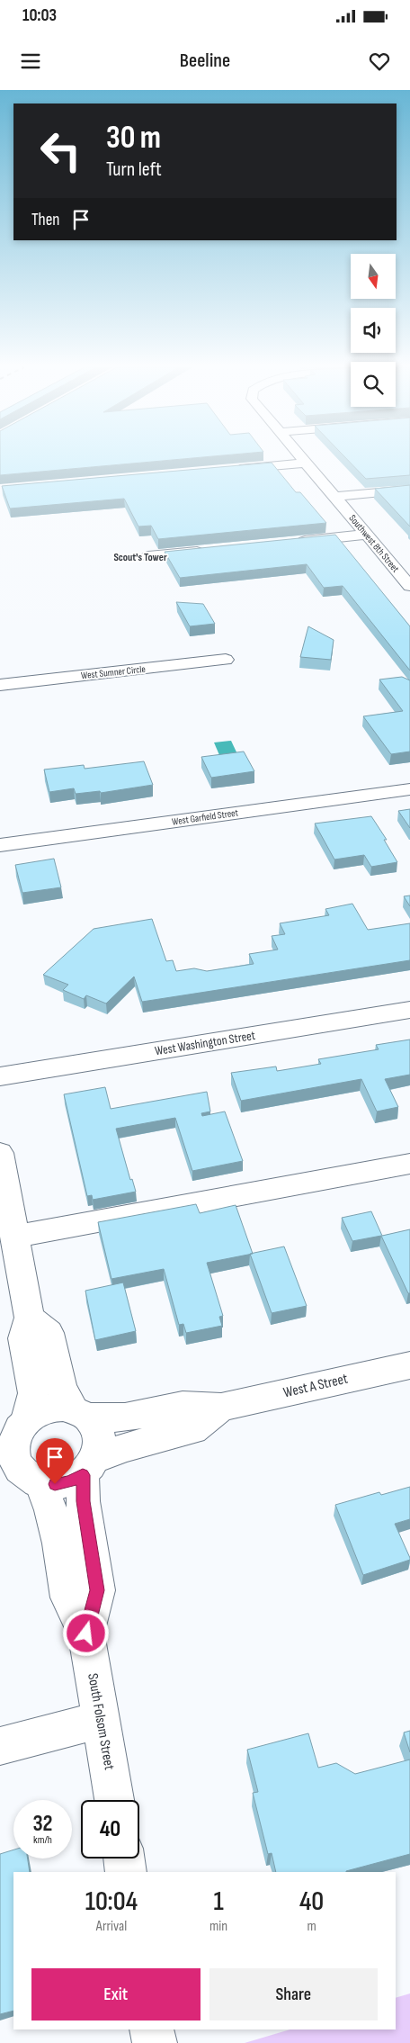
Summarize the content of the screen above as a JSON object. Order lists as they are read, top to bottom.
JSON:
{
  "streets": {
    "street": [
      "Southwest 8th Street",
      "West Sumner Circle",
      "West Garfield Street",
      "West Washington Street",
      "West A Street",
      "South Folsom Street"
    ]
  },
  "crossings": [
    ["West A Street", "South Folsom Street"]
  ],
  "districts": ["Scout's Tower"],
  "north": "bottom",
  "page": {
    "status": "10:03",
    "header": "Beeline",
    "turn": ["30 m", "Turn left"],
    "then": "Then",
    "speed": "32 km/h",
    "limit": "40",
    "eta": [
      "10:04",
      "Arrival",
      "1",
      "min",
      "40",
      "m"
    ],
    "buttons": ["Exit", "Share"]
  }
}
